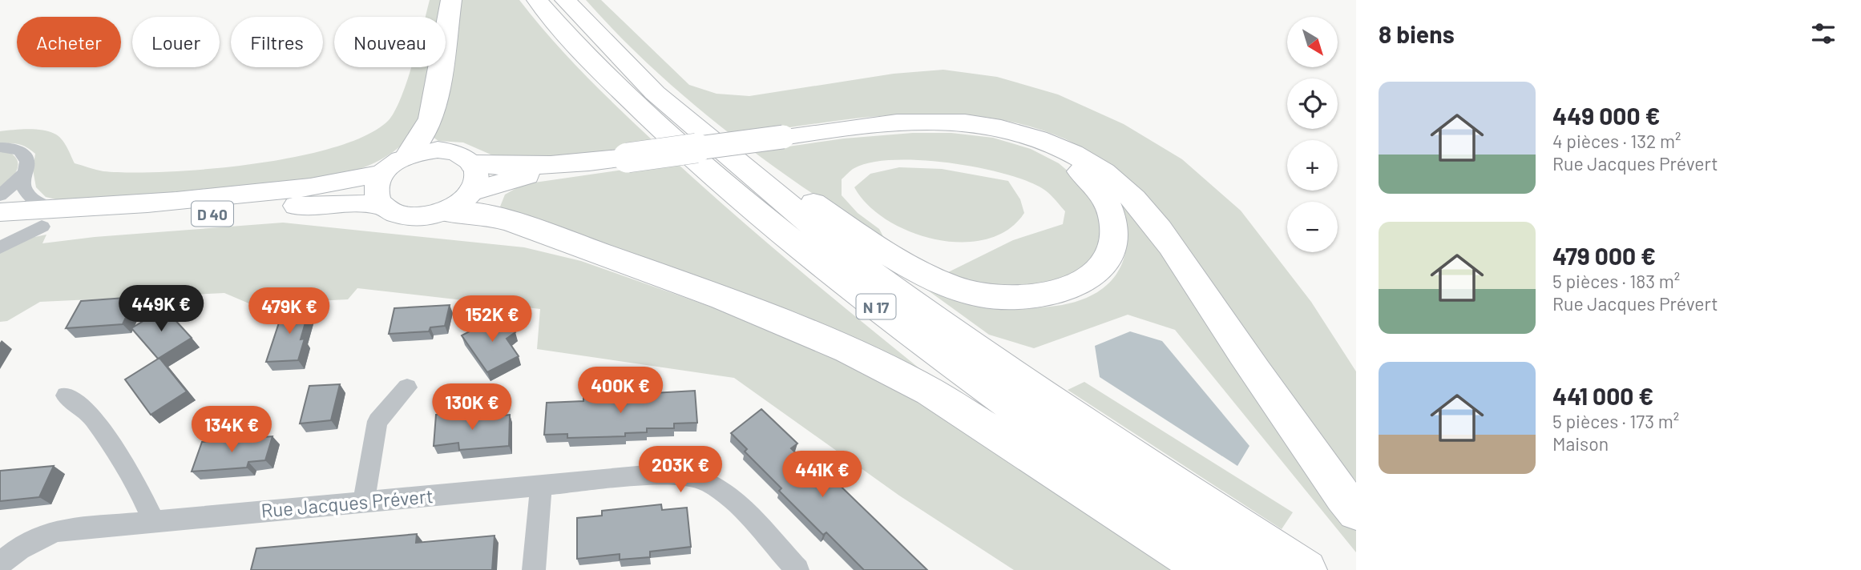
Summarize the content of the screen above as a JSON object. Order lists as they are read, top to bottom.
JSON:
{
  "streets": {
    "highway": ["N 17"],
    "main road": ["D 40"],
    "street": ["Rue Jacques Prévert"]
  },
  "north": "bottom right",
  "page": {
    "heading": "8 biens",
    "map_buttons": ["+", "−"],
    "chip": [
      "Acheter",
      "Louer",
      "Filtres",
      "Nouveau"
    ],
    "list": [
      {
        "name": "449 000 €",
        "note": "4 pièces · 132 m² · Rue Jacques Prévert"
      },
      {
        "name": "479 000 €",
        "note": "5 pièces · 183 m² · Rue Jacques Prévert"
      },
      {
        "name": "441 000 €",
        "note": "5 pièces · 173 m² · Maison"
      }
    ],
    "price": [
      "449K €",
      "479K €",
      "152K €",
      "400K €",
      "130K €",
      "134K €",
      "203K €",
      "441K €"
    ]
  }
}
